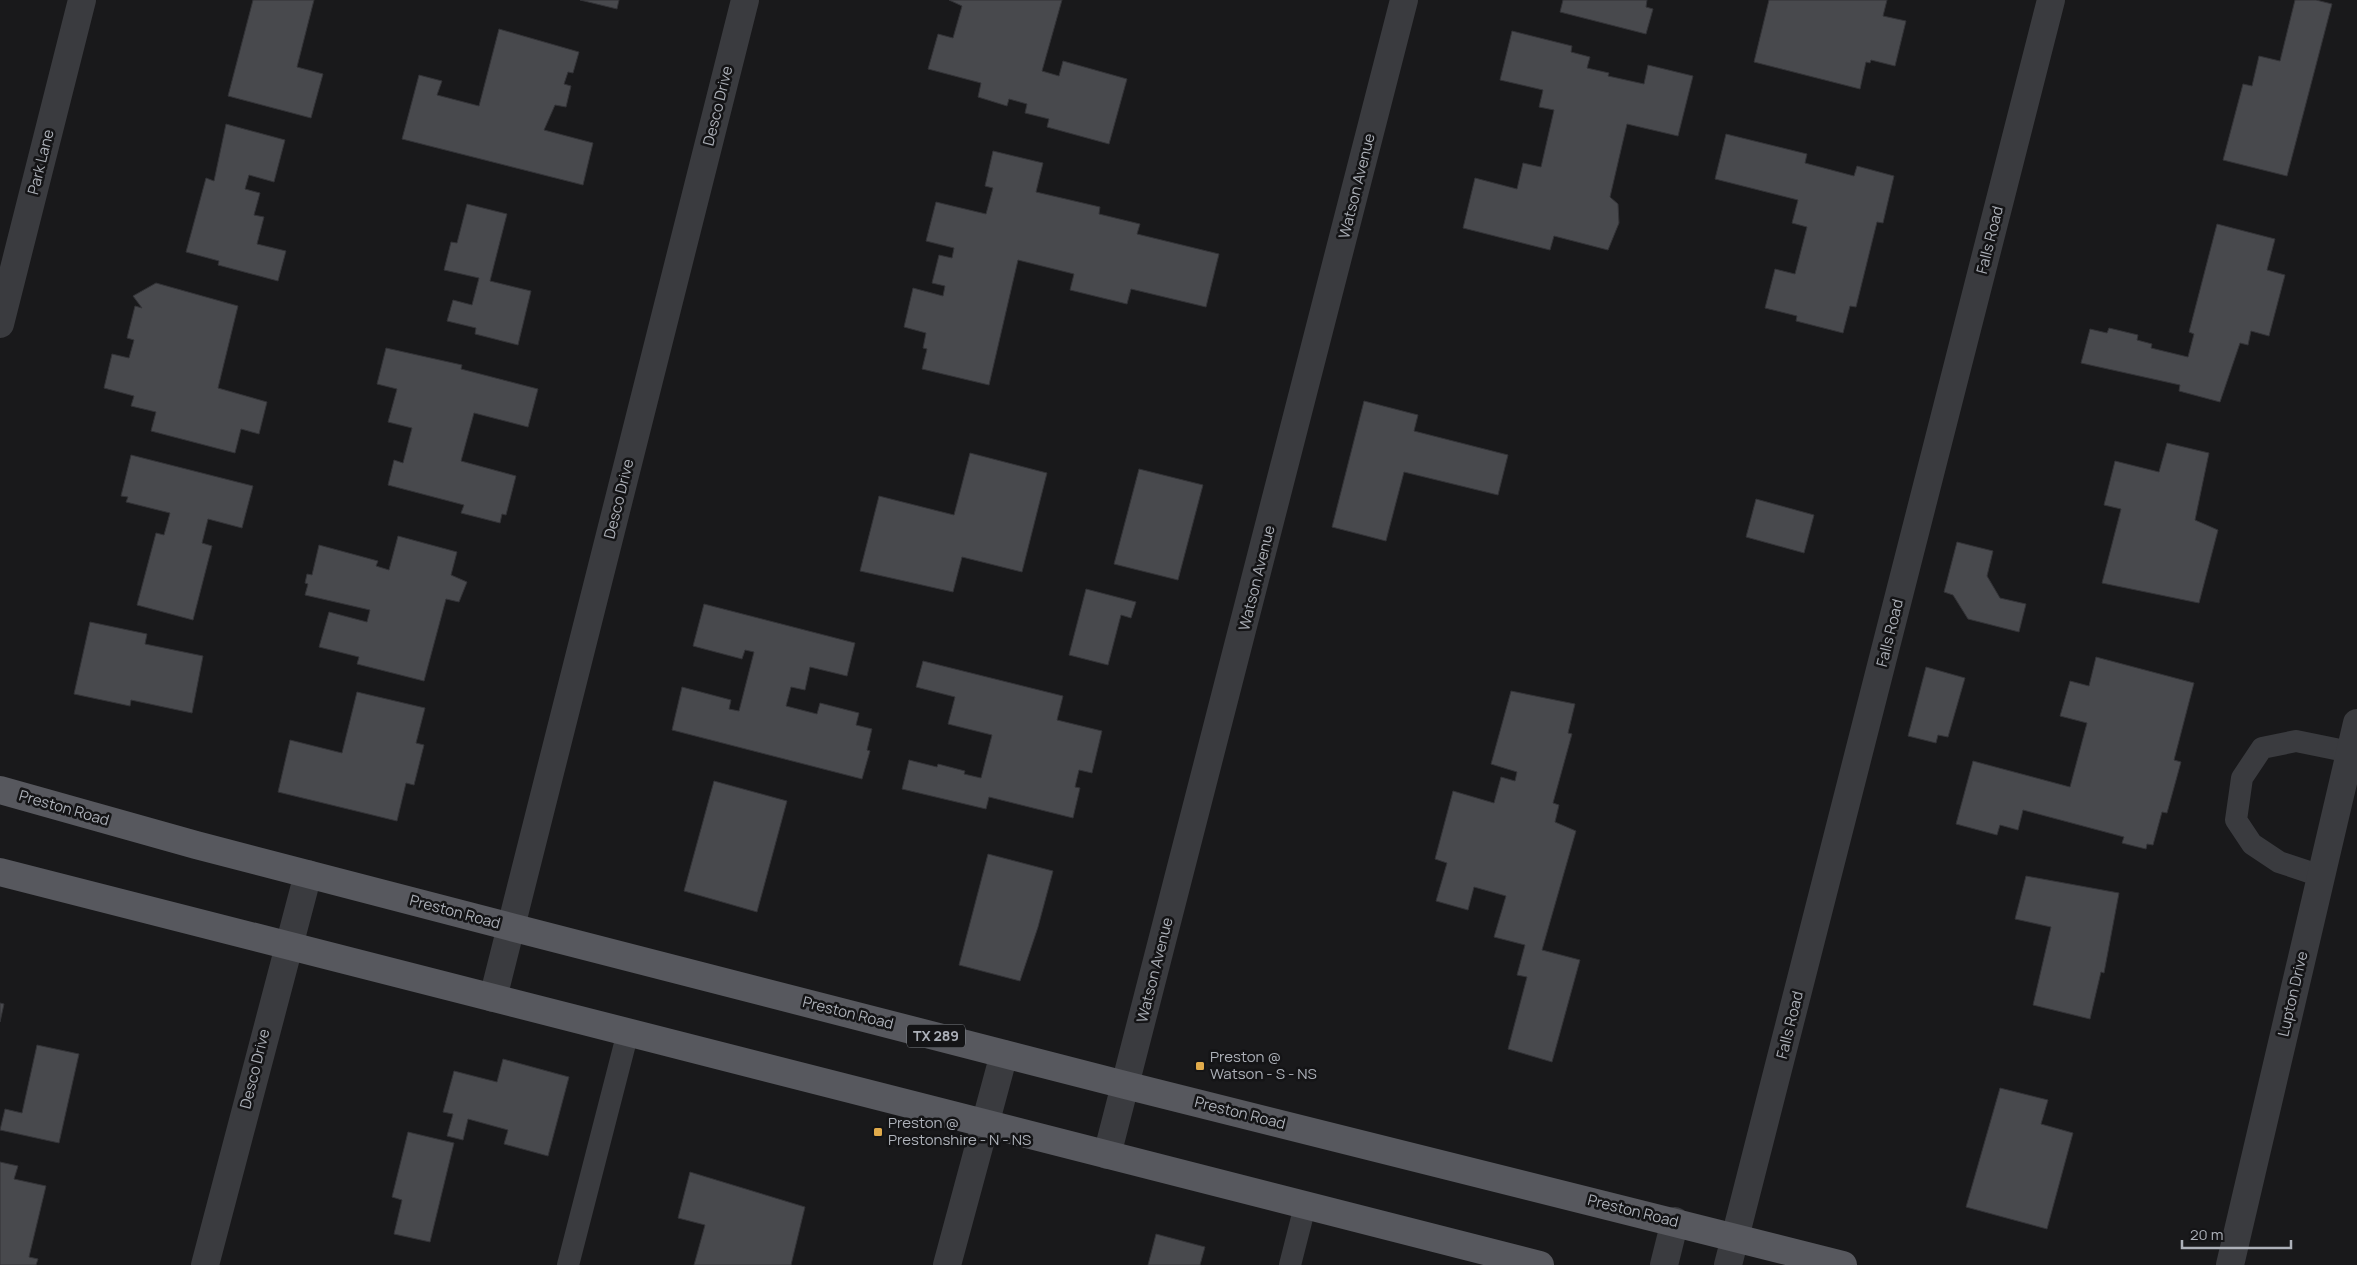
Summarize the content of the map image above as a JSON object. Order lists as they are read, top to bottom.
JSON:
{
  "streets": {
    "main road": ["Preston Road", "TX 289"],
    "street": [
      "Desco Drive",
      "Park Lane",
      "Watson Avenue",
      "Falls Road",
      "Lupton Drive"
    ]
  },
  "crossings": [
    ["Desco Drive", "Preston Road"],
    ["Watson Avenue", "Preston Road"],
    ["Falls Road", "Preston Road"]
  ],
  "places": {
    "transit": ["Preston @ Watson - S - NS", "Preston @ Prestonshire - N - NS"]
  },
  "scale_bar": "20 m"
}
